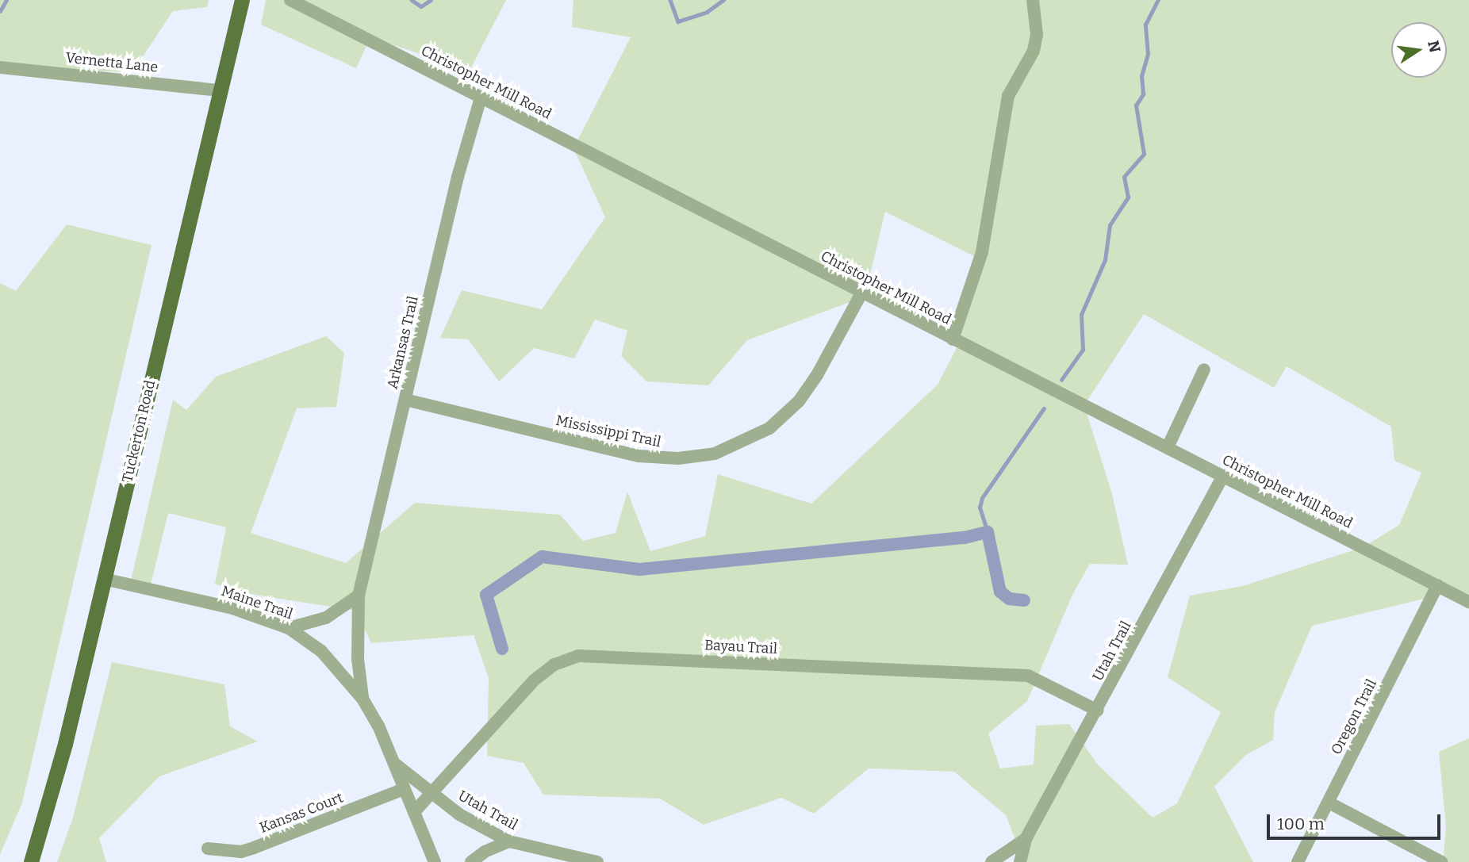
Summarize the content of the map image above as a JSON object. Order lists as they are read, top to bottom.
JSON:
{
  "streets": {
    "main road": ["Tuckerton Road"],
    "street": [
      "Vernetta Lane",
      "Christopher Mill Road",
      "Arkansas Trail",
      "Mississippi Trail",
      "Maine Trail",
      "Bayau Trail",
      "Utah Trail",
      "Oregon Trail",
      "Kansas Court"
    ]
  },
  "crossings": [
    ["Vernetta Lane", "Tuckerton Road"],
    ["Christopher Mill Road", "Arkansas Trail"],
    ["Christopher Mill Road", "Mississippi Trail"],
    ["Christopher Mill Road", "Utah Trail"],
    ["Christopher Mill Road", "Oregon Trail"],
    ["Arkansas Trail", "Mississippi Trail"],
    ["Arkansas Trail", "Maine Trail"],
    ["Tuckerton Road", "Maine Trail"],
    ["Maine Trail", "Utah Trail"],
    ["Maine Trail", "Kansas Court"],
    ["Bayau Trail", "Utah Trail"]
  ],
  "scale_bar": "100 m",
  "north": "right"
}
